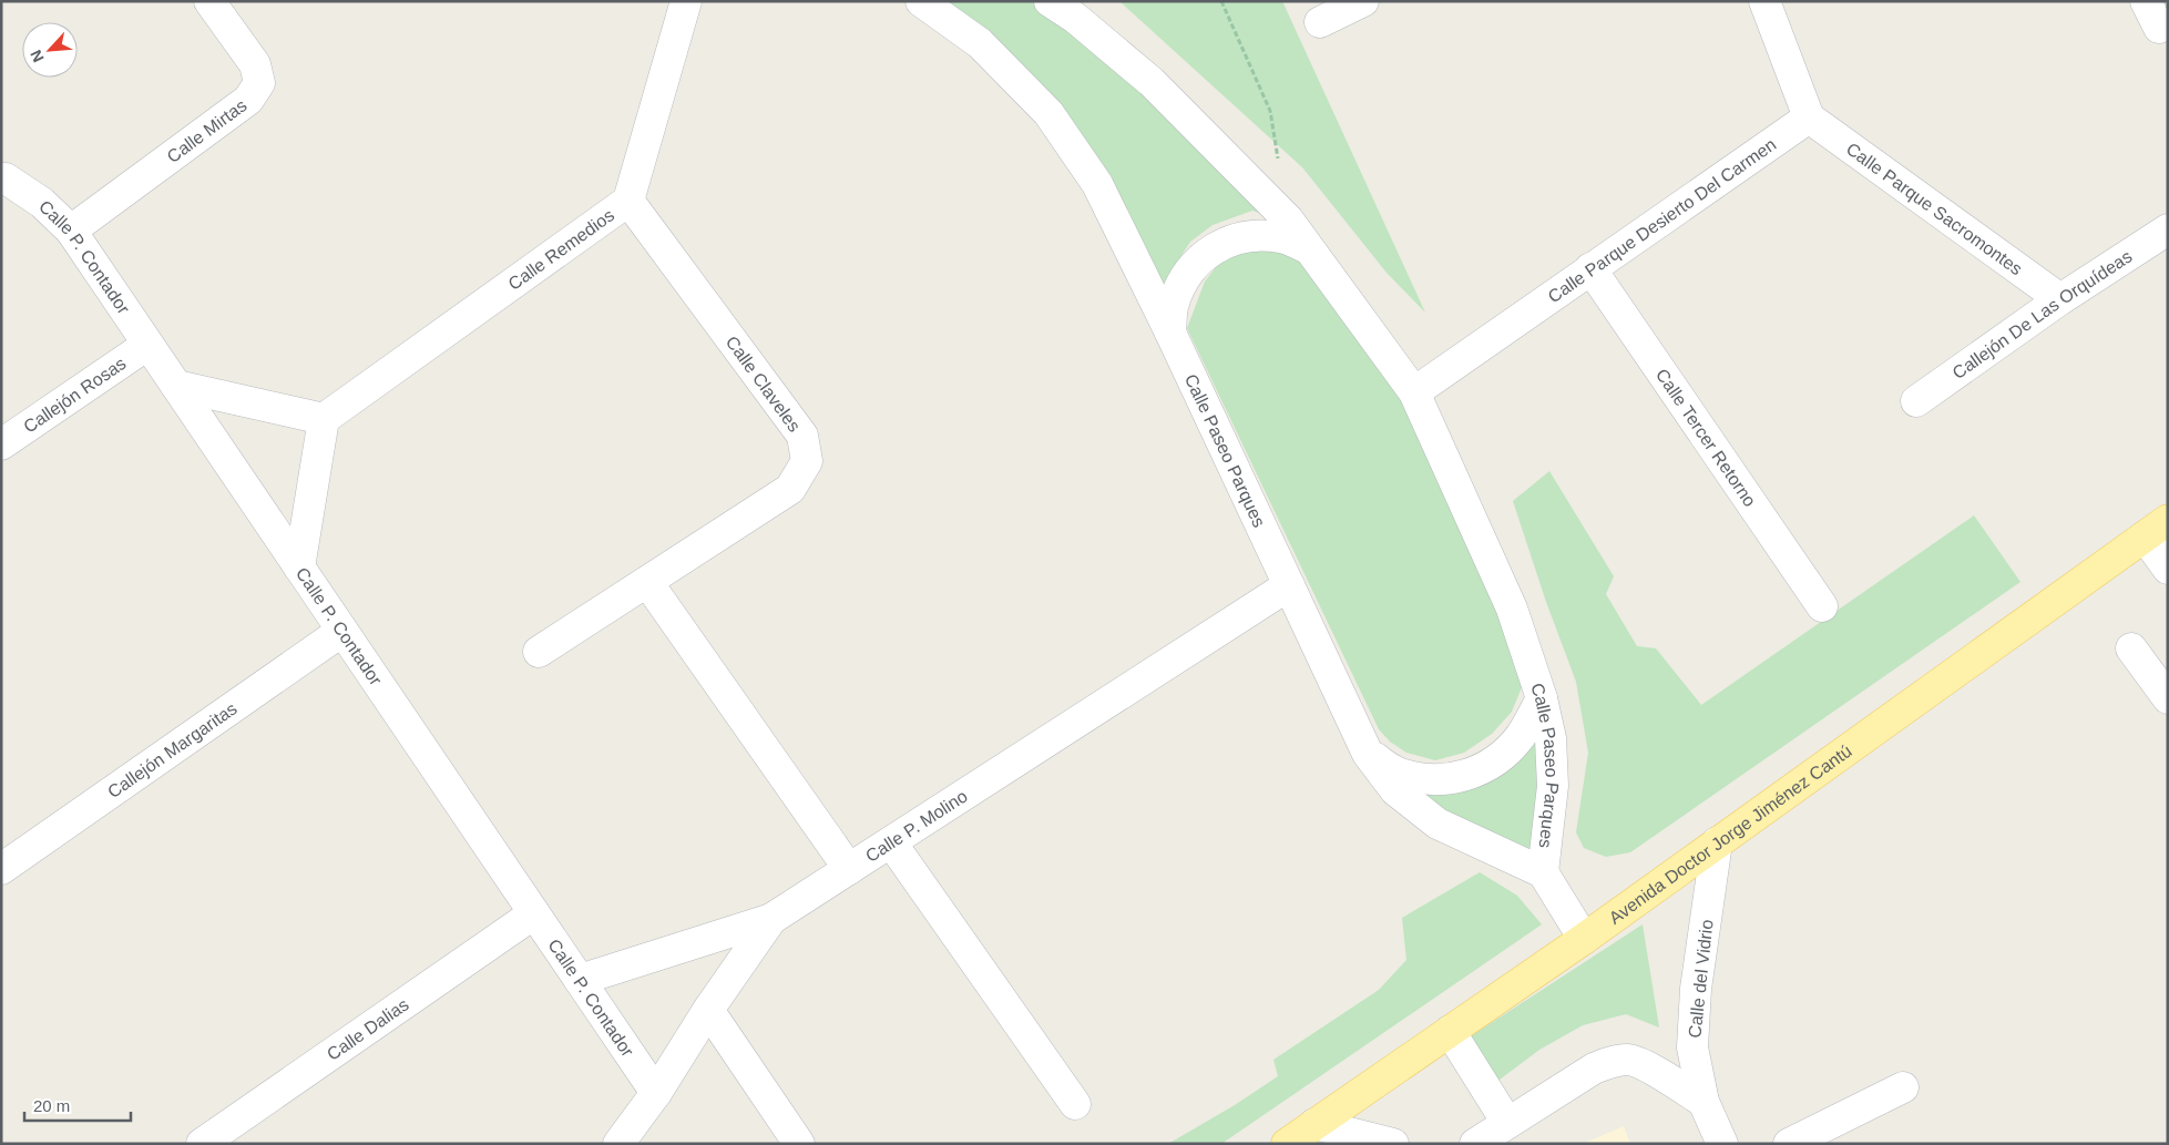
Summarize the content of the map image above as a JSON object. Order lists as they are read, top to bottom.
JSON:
{
  "streets": {
    "main road": ["Avenida Doctor Jorge Jiménez Cantú"],
    "street": [
      "Calle Mirtas",
      "Calle Parque Sacromontes",
      "Calle Parque Desierto Del Carmen",
      "Calle Remedios",
      "Calle P. Contador",
      "Callejón De Las Orquídeas",
      "Calle Claveles",
      "Callejón Rosas",
      "Calle Tercer Retorno",
      "Calle Paseo Parques",
      "Callejón Margaritas",
      "Calle P. Molino",
      "Calle del Vidrio",
      "Calle Dalias"
    ]
  },
  "crossings": [
    ["Calle Mirtas", "Calle P. Contador"],
    ["Calle Parque Sacromontes", "Calle Parque Desierto Del Carmen"],
    ["Calle Parque Sacromontes", "Callejón De Las Orquídeas"],
    ["Calle Parque Desierto Del Carmen", "Calle Tercer Retorno"],
    ["Calle Parque Desierto Del Carmen", "Calle Paseo Parques"],
    ["Calle Remedios", "Calle Claveles"],
    ["Calle P. Contador", "Callejón Rosas"],
    ["Calle P. Contador", "Callejón Margaritas"],
    ["Calle P. Contador", "Calle P. Molino"],
    ["Calle P. Contador", "Calle Dalias"],
    ["Calle Paseo Parques", "Calle P. Molino"],
    ["Calle Paseo Parques", "Avenida Doctor Jorge Jiménez Cantú"],
    ["Avenida Doctor Jorge Jiménez Cantú", "Calle del Vidrio"]
  ],
  "scale_bar": "20 m",
  "north": "bottom left"
}
